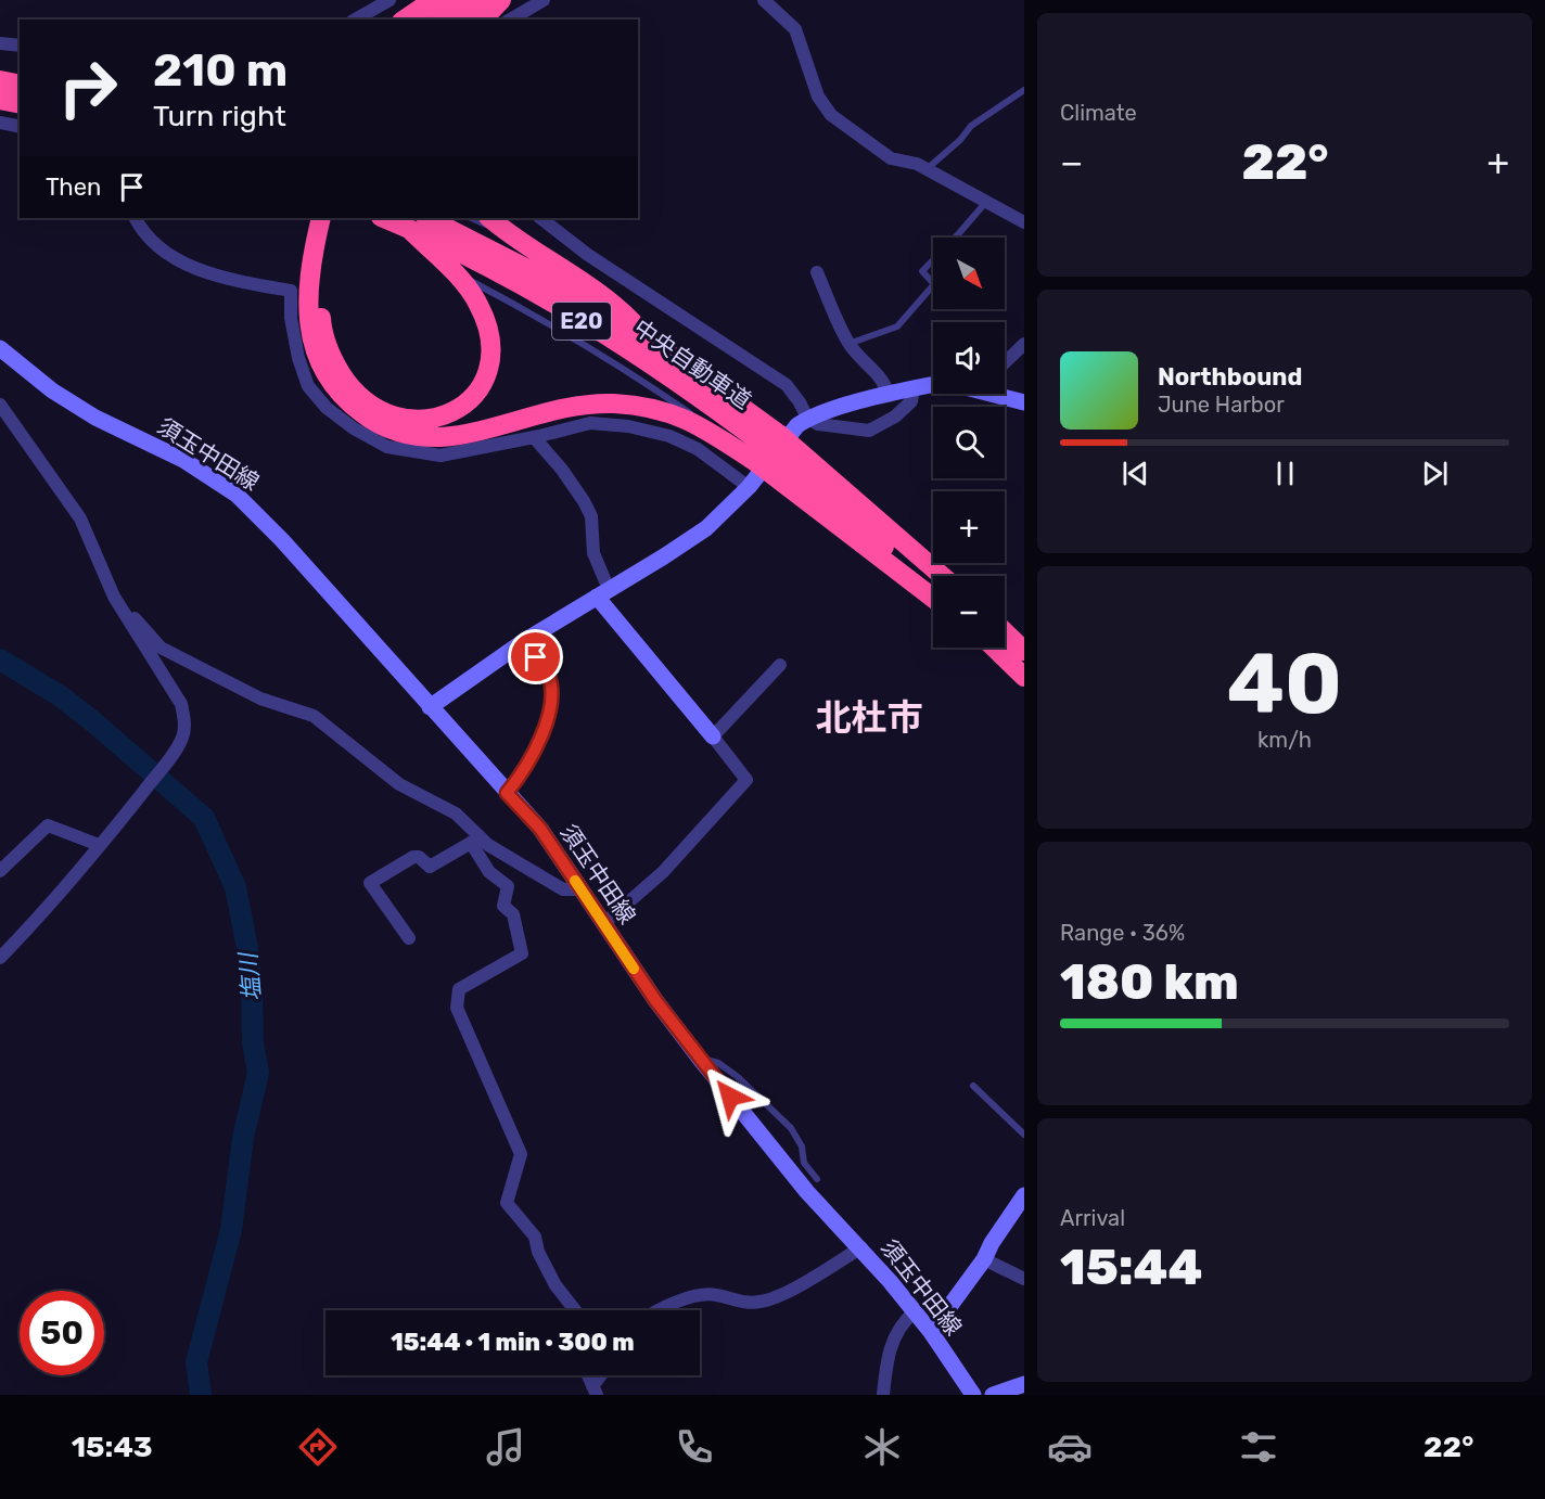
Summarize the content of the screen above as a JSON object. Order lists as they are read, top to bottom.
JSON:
{
  "streets": {
    "highway": ["E20", "中央自動車道"],
    "main road": ["須玉中田線"]
  },
  "districts": ["北杜市"],
  "water": ["塩川"],
  "north": "bottom right",
  "page": {
    "tile": [
      "Climate",
      ["40", "km/h"],
      ["Range · 36%", "180 km"],
      ["Arrival", "15:44"]
    ],
    "turn": ["210 m", "Turn right"],
    "heat": ["−", "22°", "+"],
    "then": "Then",
    "map_buttons": ["+", "−"],
    "song": ["Northbound", "June Harbor"],
    "limit": "50",
    "trip": "15:44 · 1 min · 300 m",
    "tabs": ["15:43", "22°"]
  }
}
